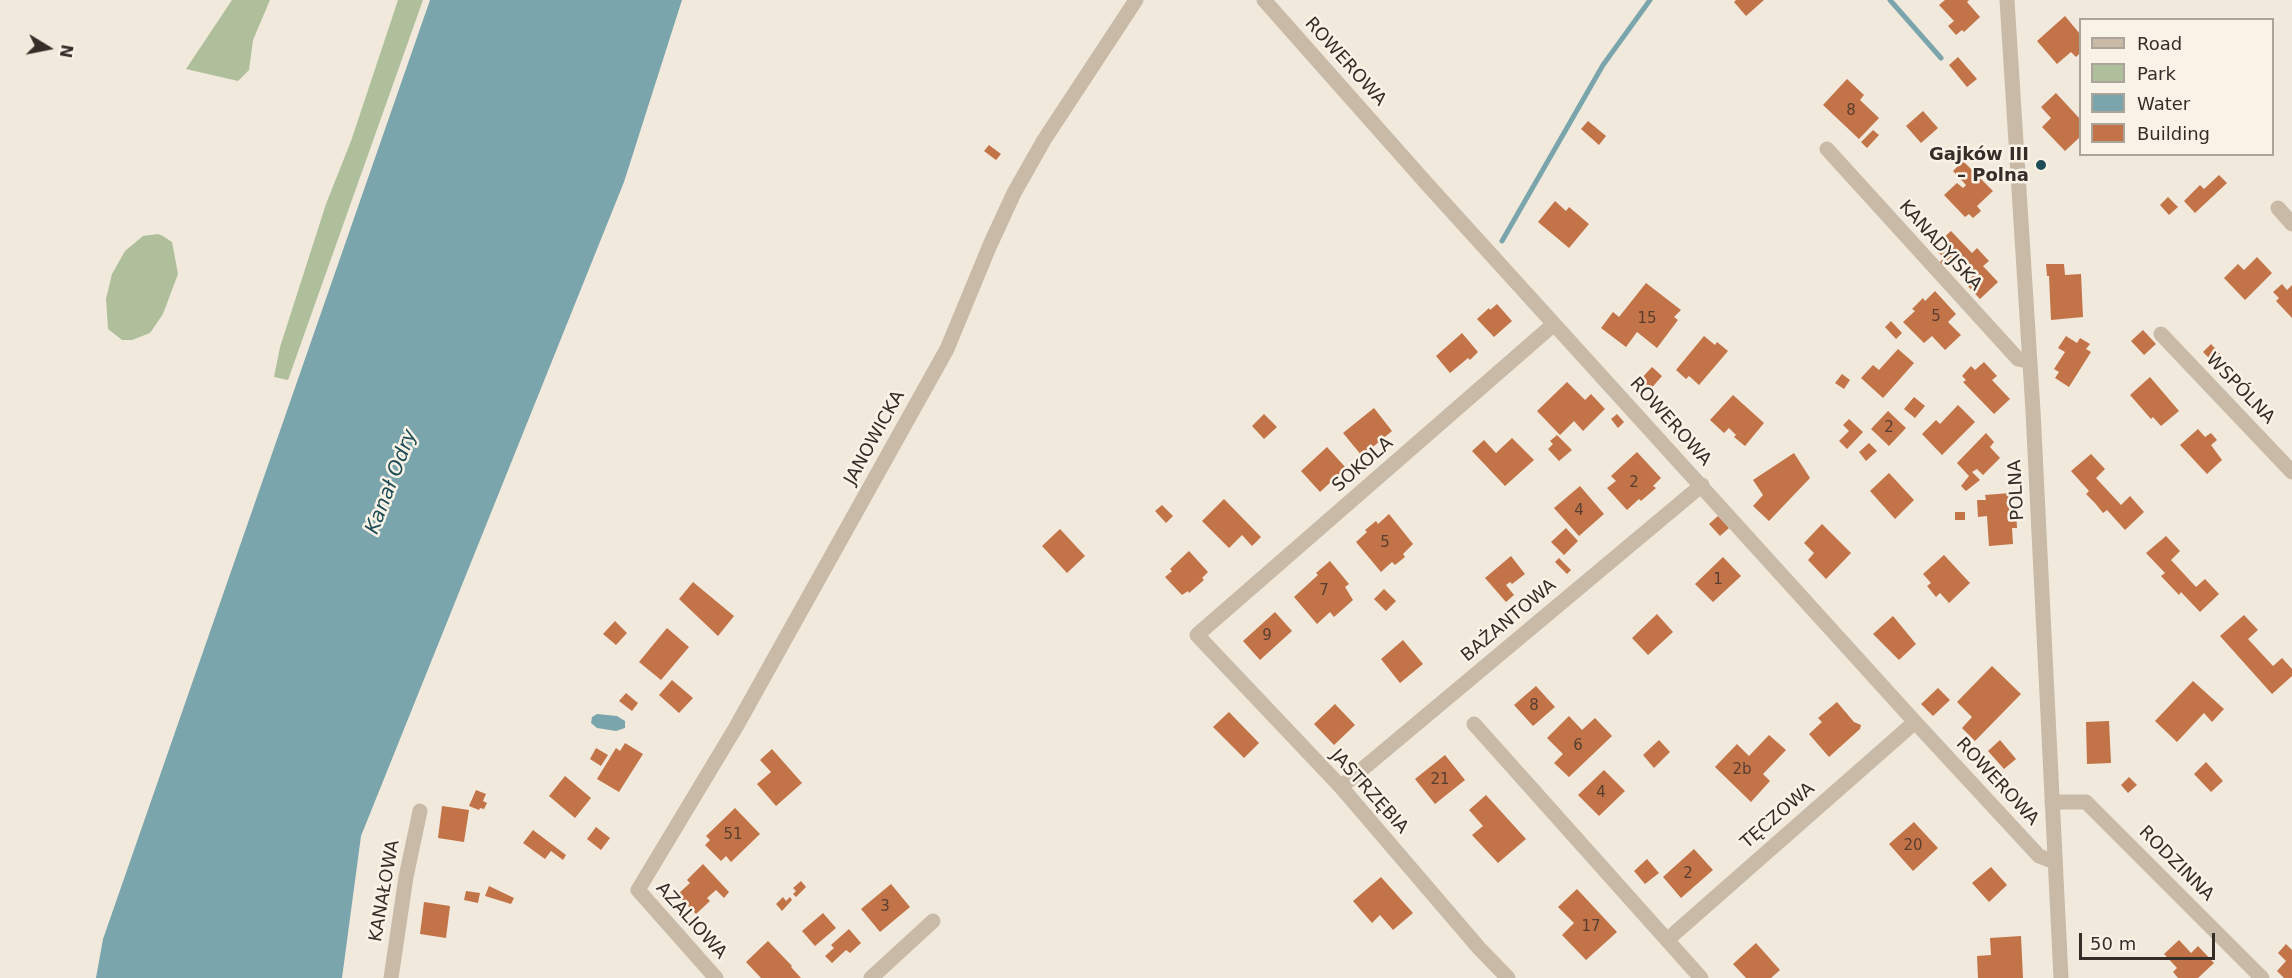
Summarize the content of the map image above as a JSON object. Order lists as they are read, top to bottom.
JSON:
{
  "streets": {
    "street": [
      "ROWEROWA",
      "KANADYJSKA",
      "WSPÓLNA",
      "JANOWICKA",
      "SOKOLA",
      "POLNA",
      "BAŻANTOWA",
      "JASTRZĘBIA",
      "TĘCZOWA",
      "RODZINNA",
      "KANAŁOWA",
      "AZALIOWA"
    ]
  },
  "crossings": [
    ["ROWEROWA", "SOKOLA"],
    ["ROWEROWA", "POLNA"],
    ["ROWEROWA", "BAŻANTOWA"],
    ["ROWEROWA", "TĘCZOWA"],
    ["KANADYJSKA", "POLNA"],
    ["JANOWICKA", "AZALIOWA"],
    ["SOKOLA", "JASTRZĘBIA"],
    ["POLNA", "RODZINNA"],
    ["BAŻANTOWA", "JASTRZĘBIA"]
  ],
  "water": ["Kanał Odry"],
  "places": ["Gajków III – Polna"],
  "house_numbers": [
    "8",
    "5",
    "15",
    "2",
    "2",
    "4",
    "5",
    "1",
    "7",
    "9",
    "8",
    "6",
    "2b",
    "21",
    "4",
    "51",
    "20",
    "2",
    "3",
    "17"
  ],
  "legend": [
    "Road",
    "Park",
    "Water",
    "Building"
  ],
  "scale_bar": "50 m",
  "north": "right"
}
